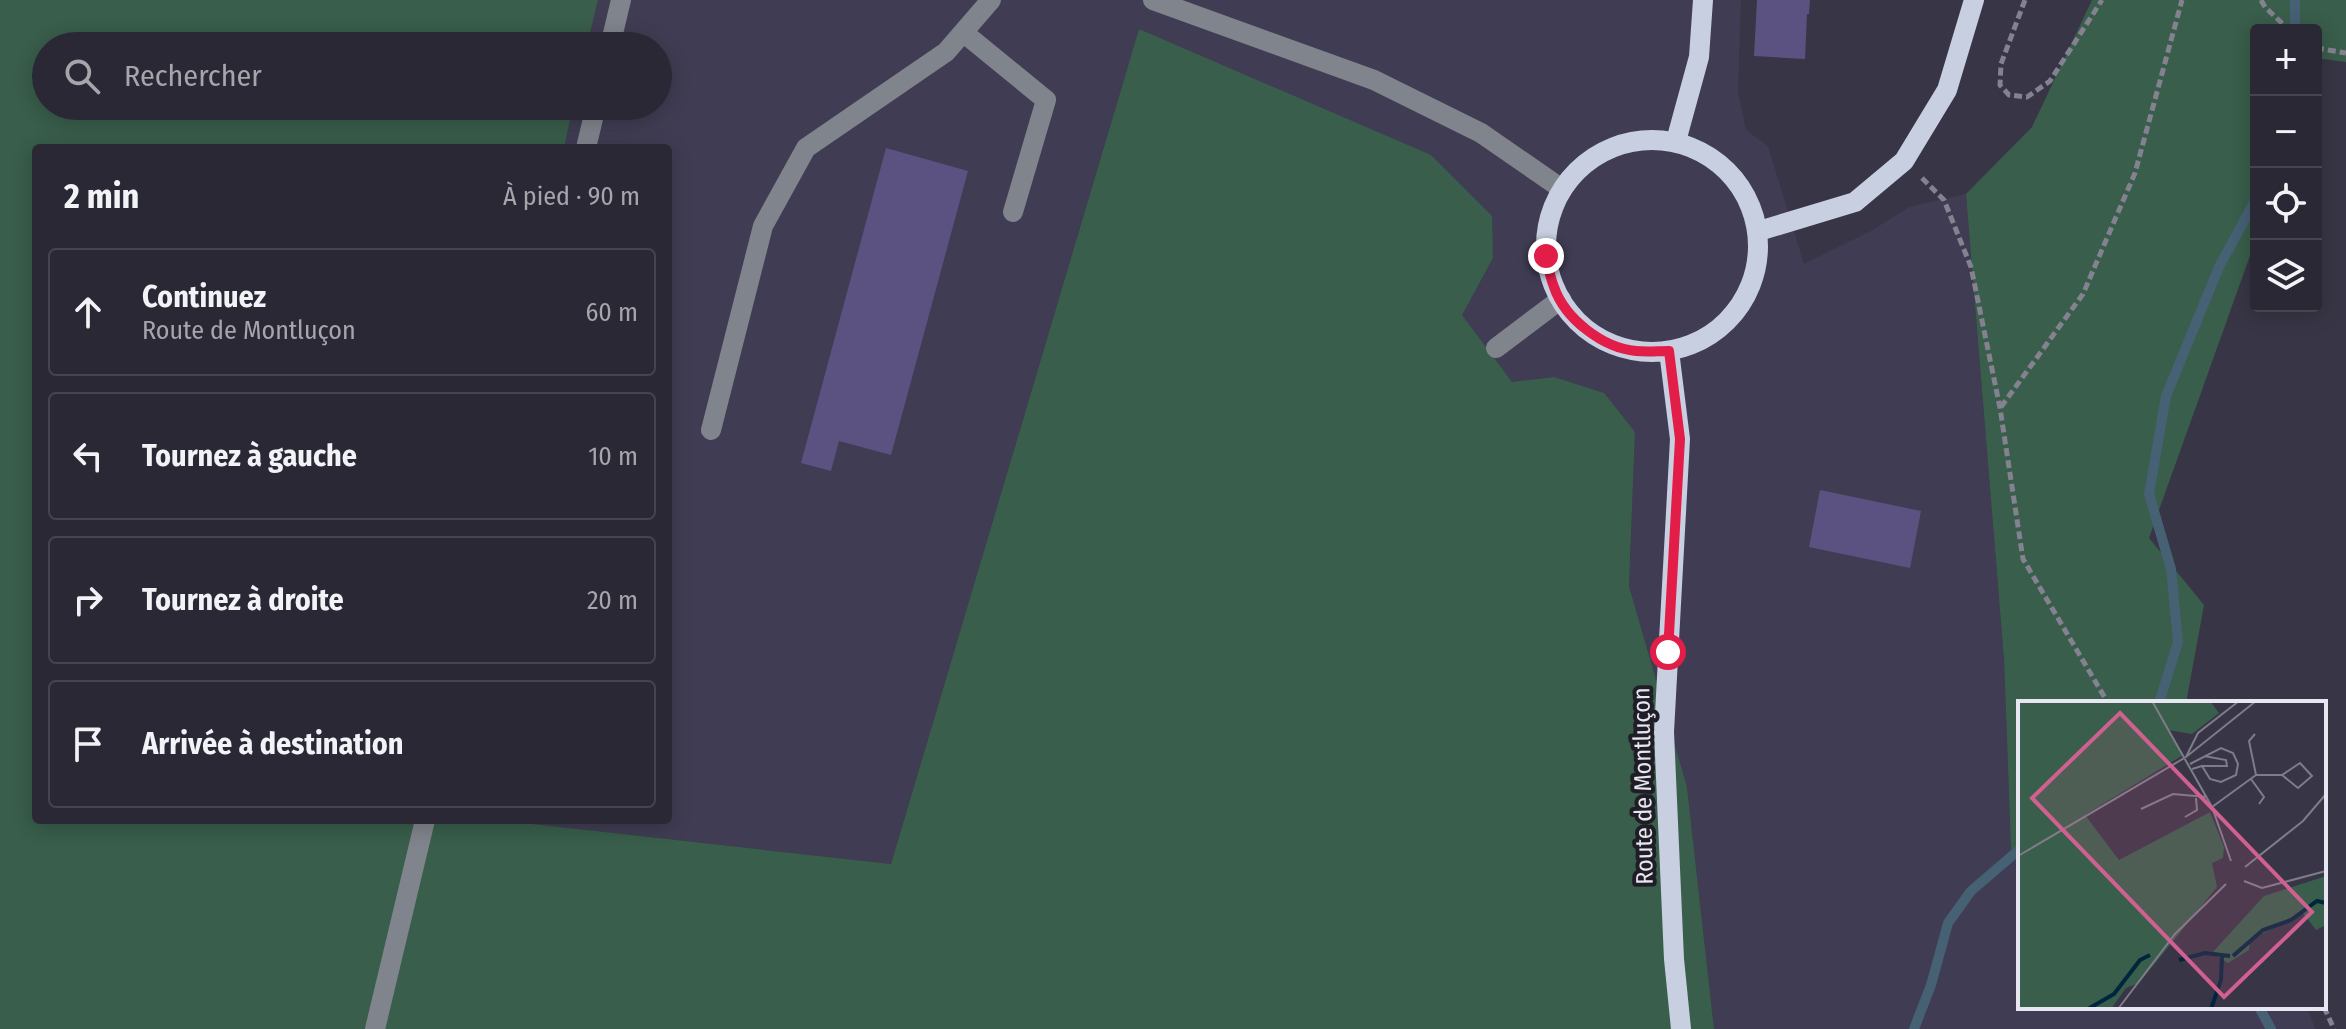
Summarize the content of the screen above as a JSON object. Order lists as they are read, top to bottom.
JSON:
{
  "streets": {
    "main road": ["Route de Montluçon"]
  },
  "page": {
    "map_buttons": ["+", "−"],
    "search": "Rechercher",
    "heading": ["2 min", "À pied · 90 m"],
    "list": [
      ["Continuez", "Route de Montluçon", "60 m"],
      ["Tournez à gauche", "10 m"],
      ["Tournez à droite", "20 m"],
      "Arrivée à destination"
    ]
  }
}
